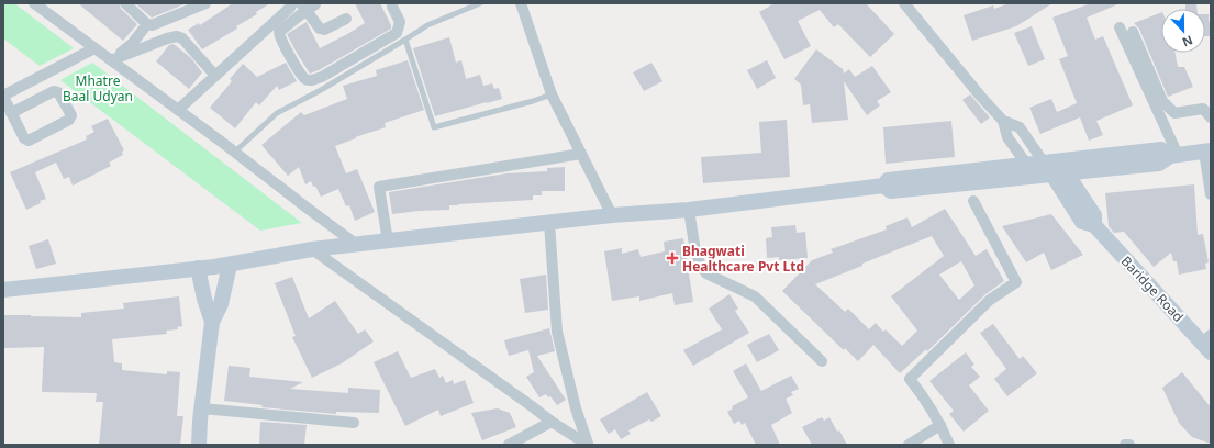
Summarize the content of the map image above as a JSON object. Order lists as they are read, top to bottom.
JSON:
{
  "streets": {
    "main road": ["Baridge Road"]
  },
  "parks": ["Mhatre Baal Udyan"],
  "places": {
    "health": ["Bhagwati Healthcare Pvt Ltd"]
  },
  "north": "bottom"
}
